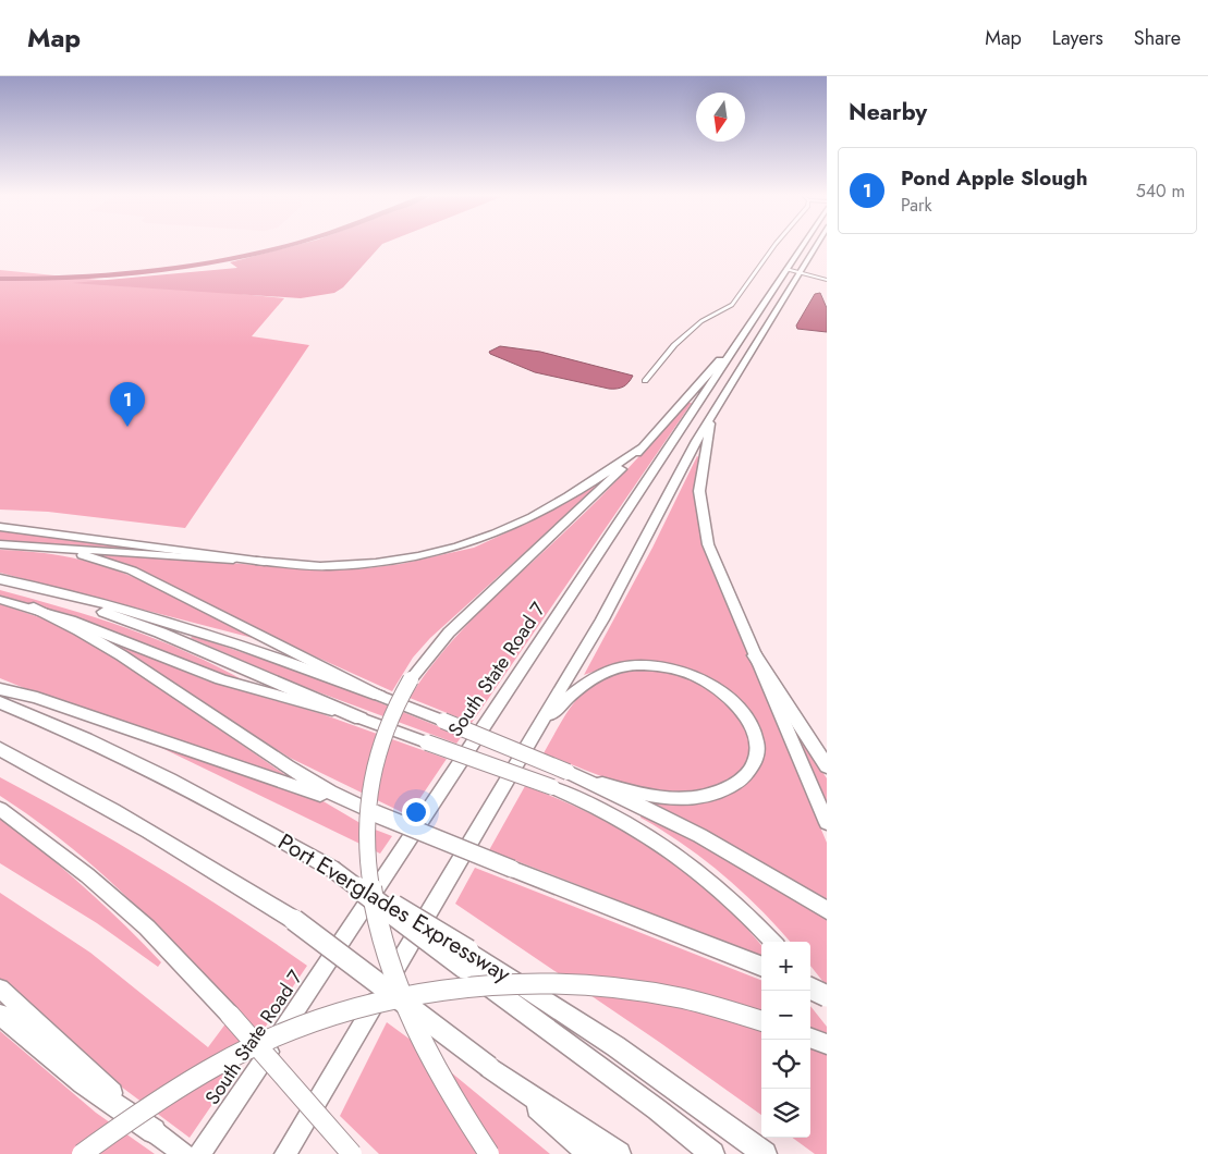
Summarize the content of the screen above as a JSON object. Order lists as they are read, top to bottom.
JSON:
{
  "streets": {
    "highway": ["Port Everglades Expressway"],
    "main road": ["South State Road 7"]
  },
  "north": "bottom",
  "page": {
    "header": "Map",
    "nav": ["Map", "Layers", "Share"],
    "heading": "Nearby",
    "list": [
      {
        "mark": "1",
        "name": "Pond Apple Slough",
        "note": "Park",
        "value": "540 m"
      }
    ],
    "pins": "1",
    "map_buttons": ["+", "−"]
  }
}
